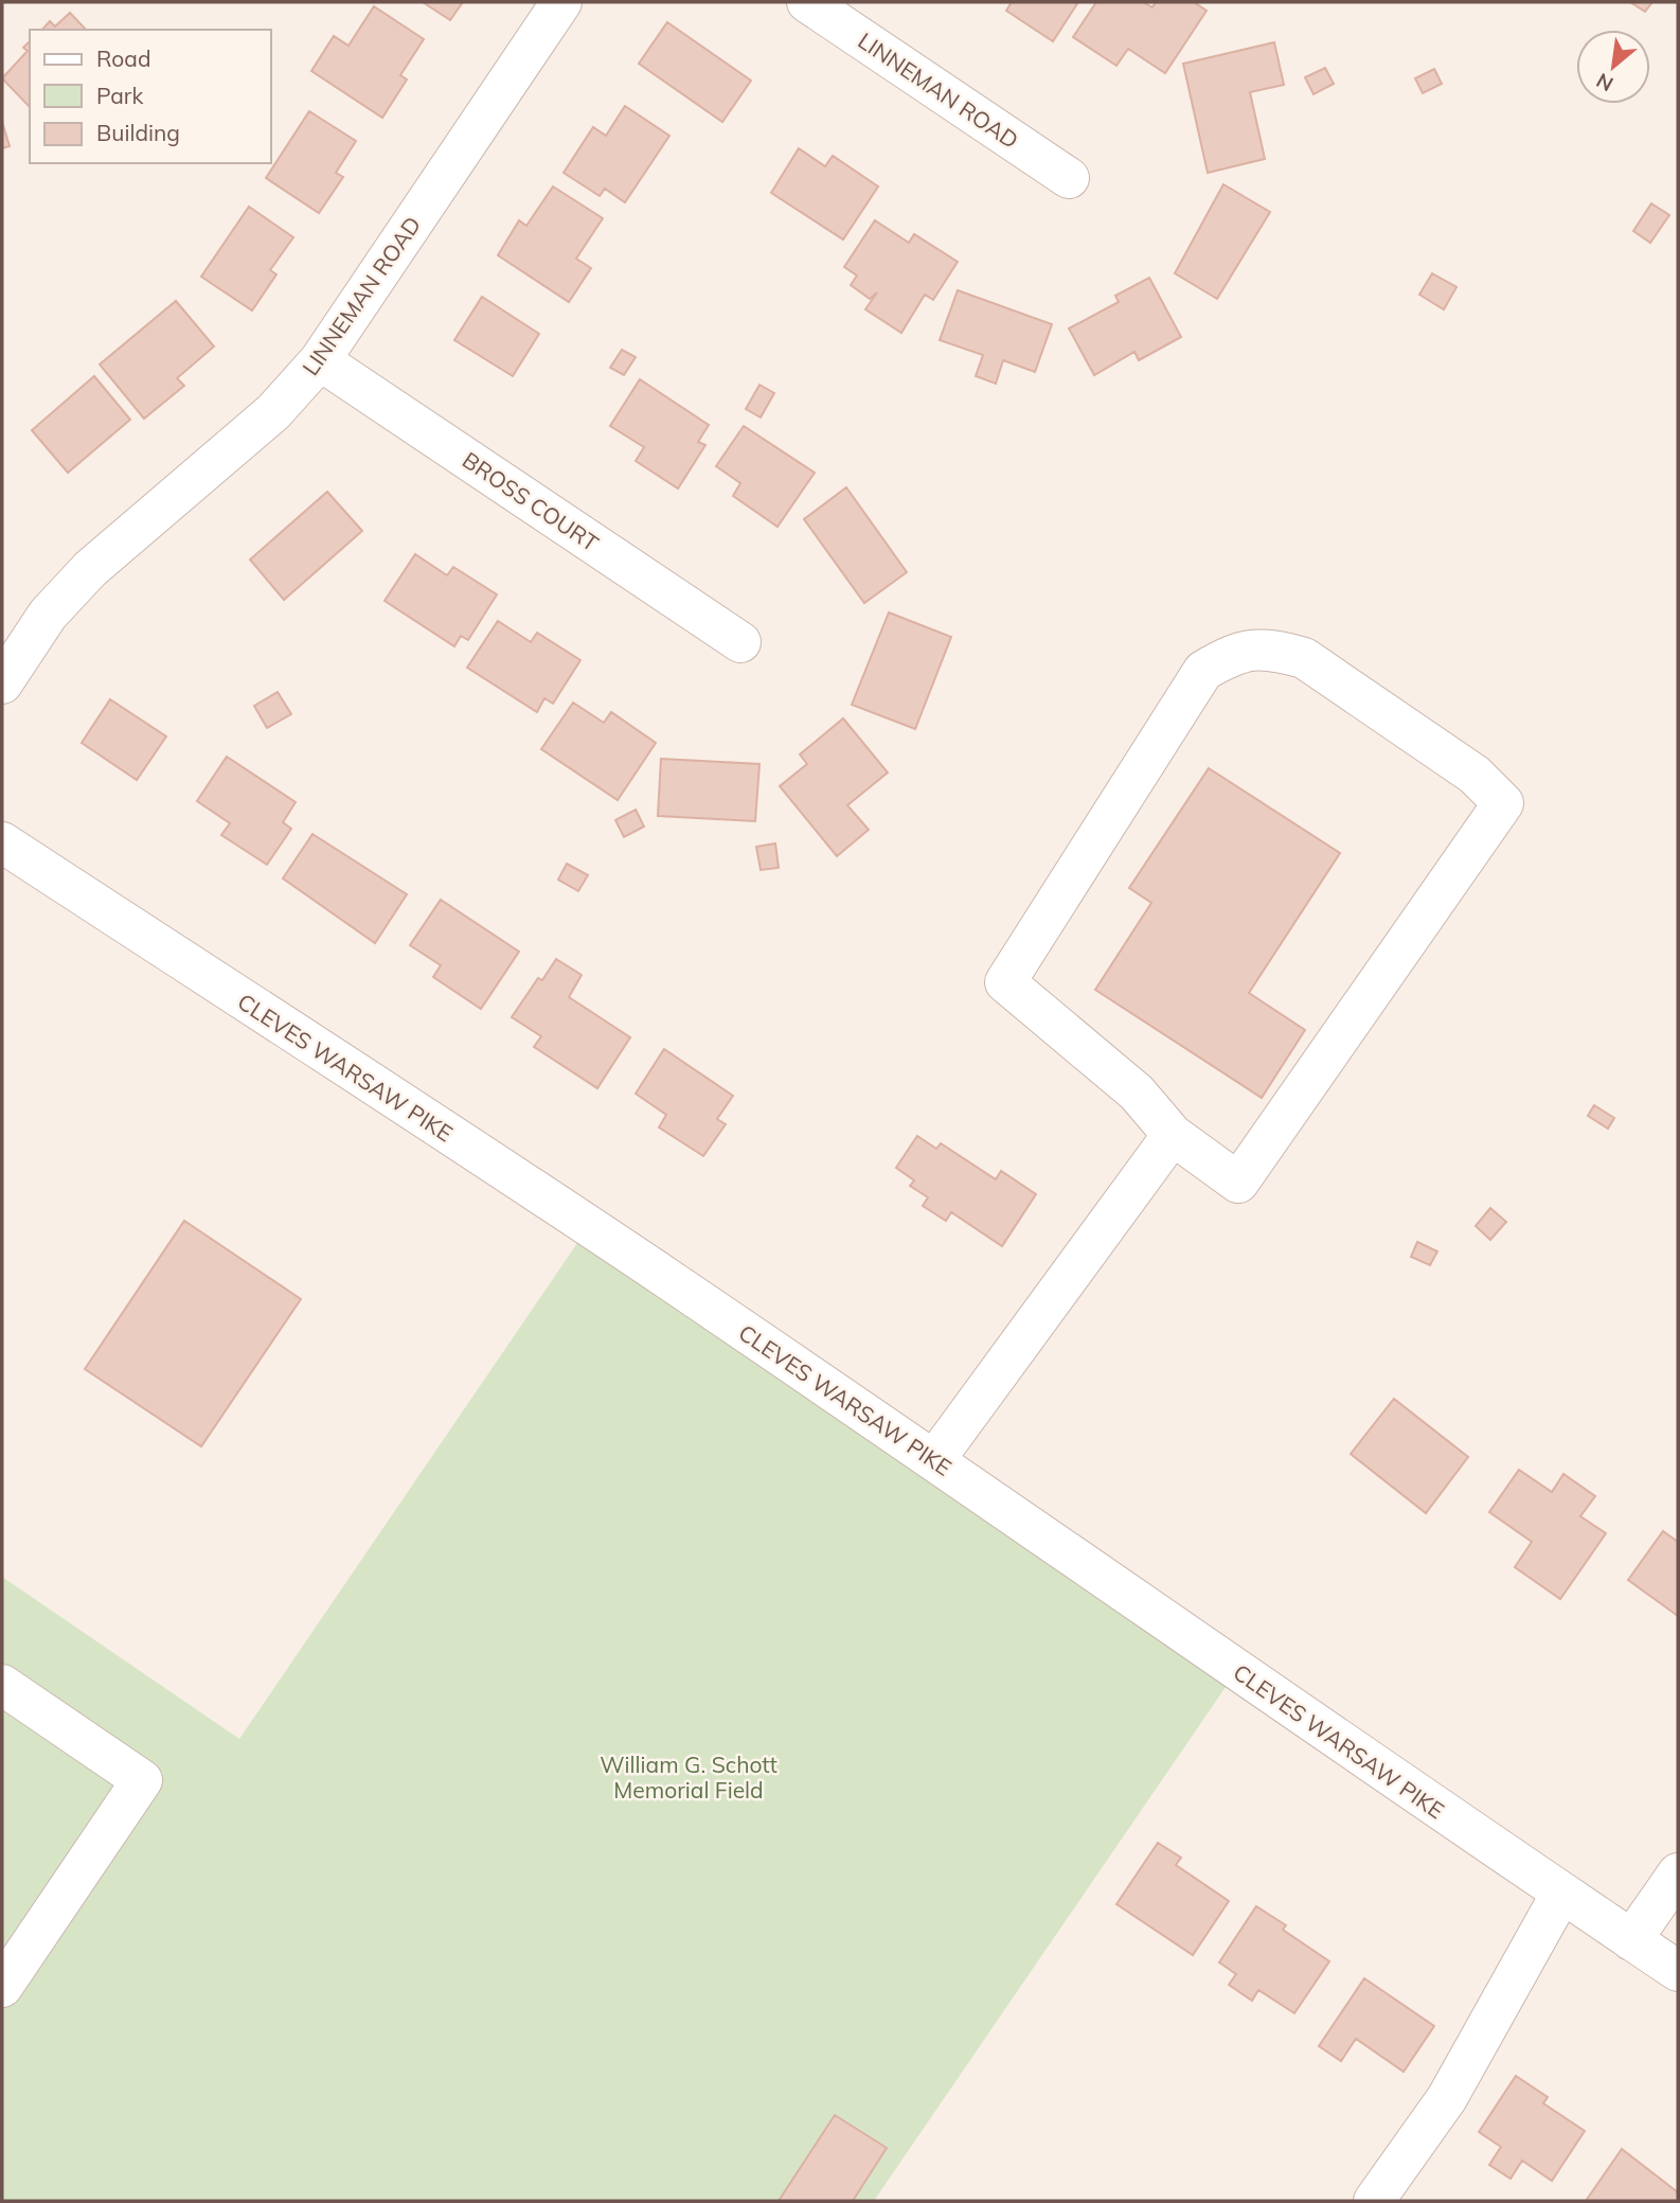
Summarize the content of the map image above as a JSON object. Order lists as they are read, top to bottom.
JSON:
{
  "streets": {
    "street": ["LINNEMAN ROAD", "BROSS COURT", "CLEVES WARSAW PIKE"]
  },
  "crossings": [
    ["LINNEMAN ROAD", "BROSS COURT"]
  ],
  "parks": ["William G. Schott Memorial Field"],
  "legend": ["Road", "Park", "Building"],
  "north": "bottom left"
}
